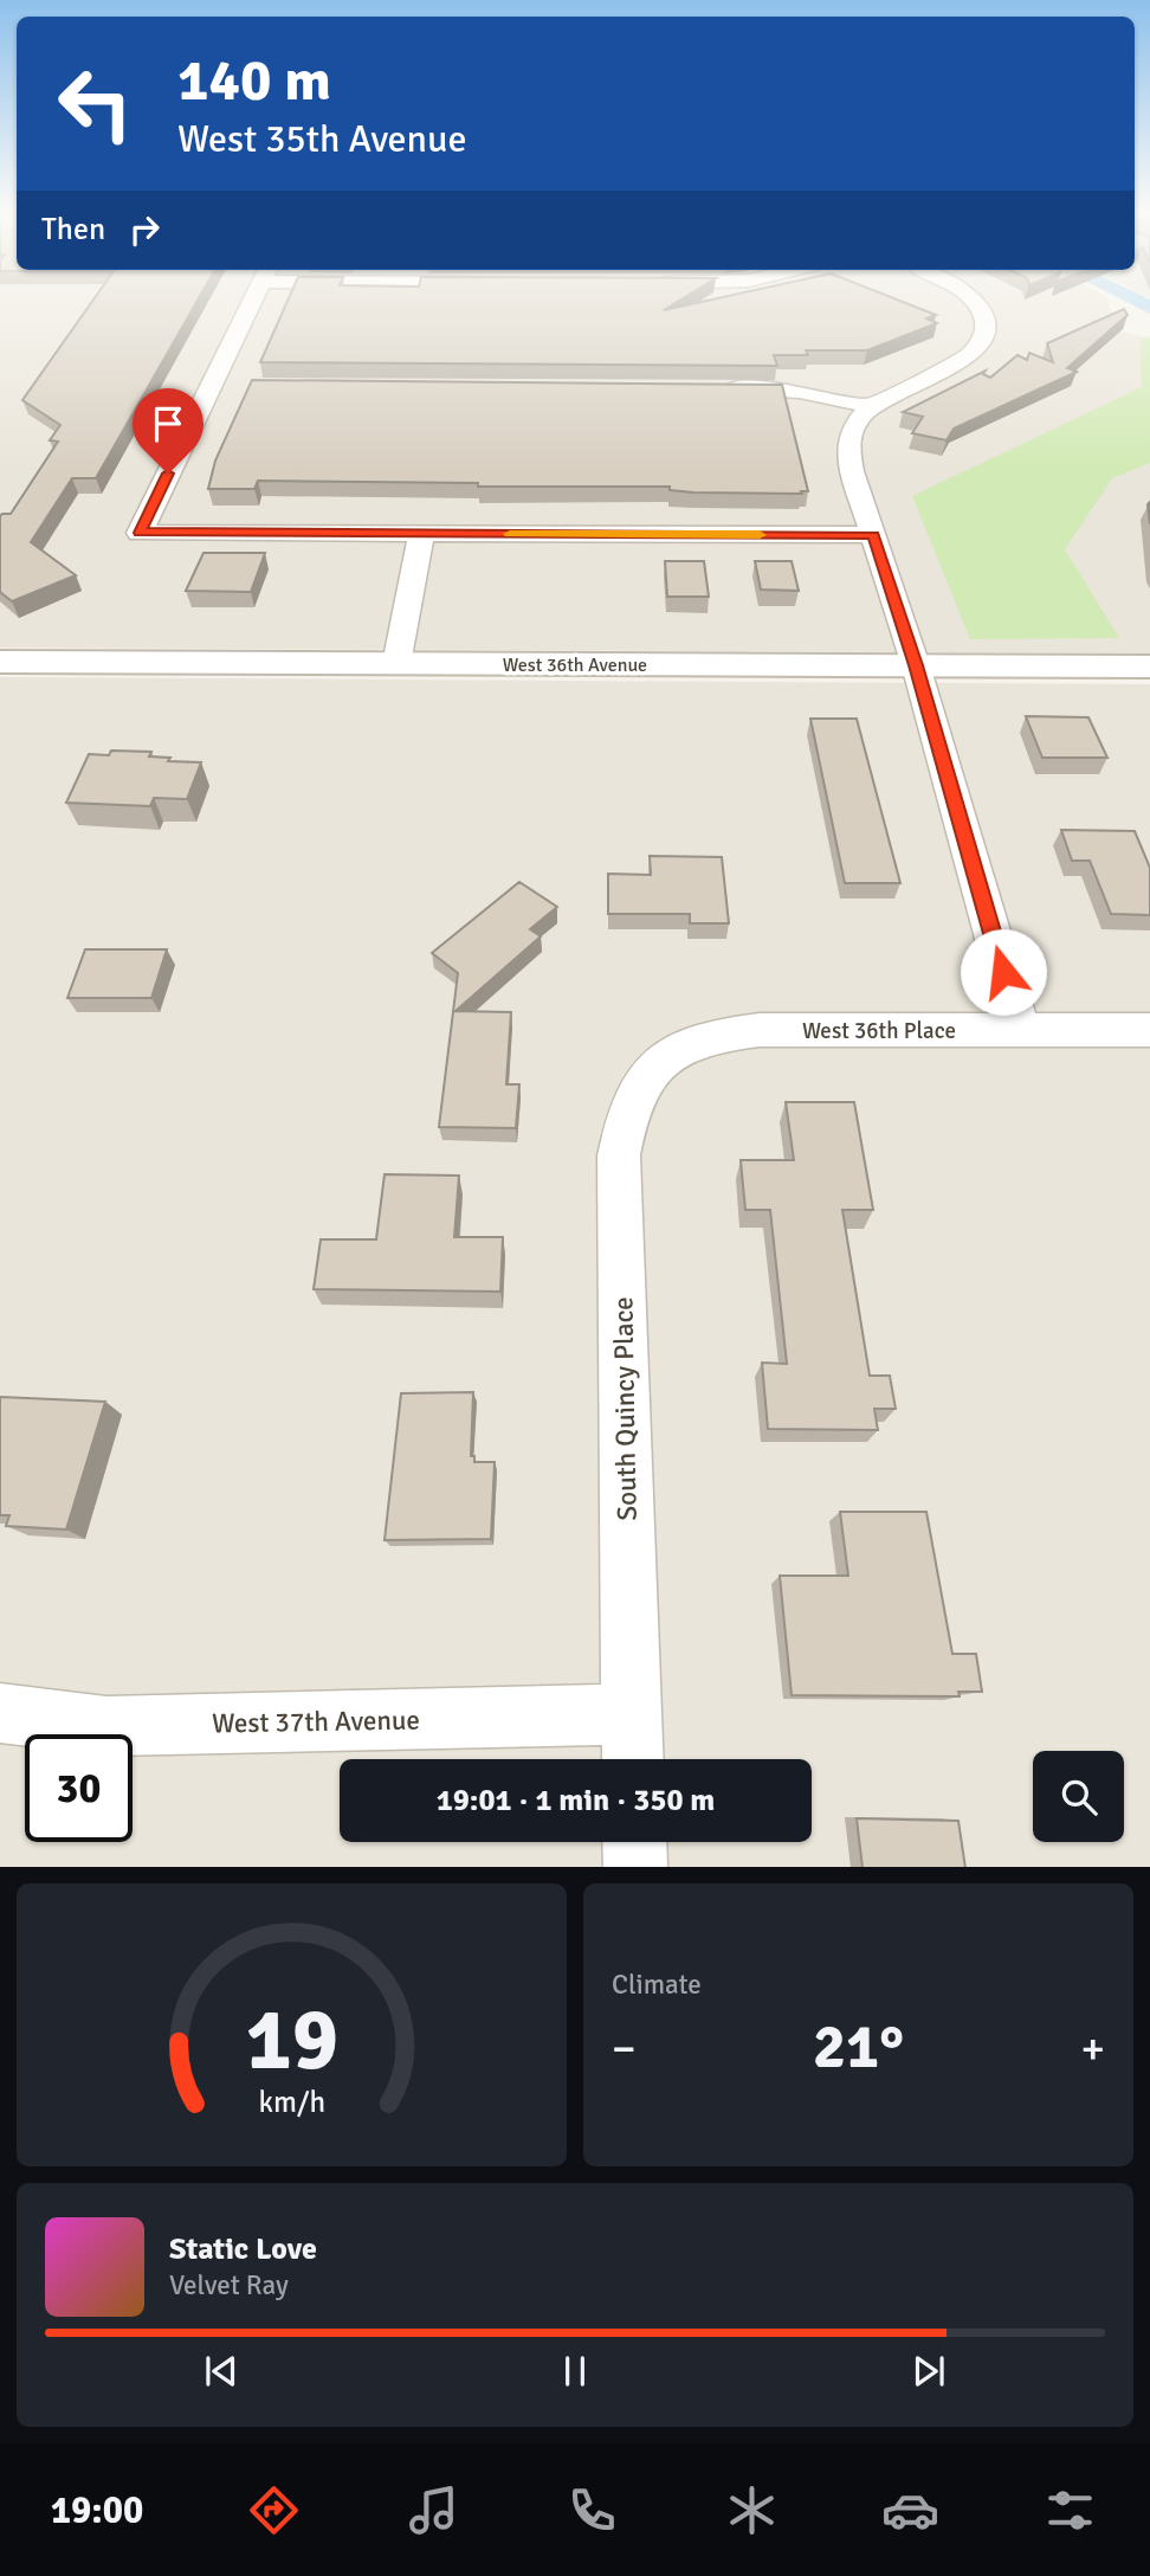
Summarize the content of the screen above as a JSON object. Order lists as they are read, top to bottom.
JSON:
{
  "streets": {
    "street": [
      "West 36th Avenue",
      "West 36th Place",
      "South Quincy Place",
      "West 37th Avenue"
    ]
  },
  "crossings": [
    ["West 36th Place", "South Quincy Place"],
    ["South Quincy Place", "West 37th Avenue"]
  ],
  "page": {
    "turn": ["140 m", "West 35th Avenue"],
    "then": "Then",
    "limit": "30",
    "trip": "19:01 · 1 min · 350 m",
    "tile": "Climate",
    "heat": ["−", "21°", "+"],
    "song": ["Static Love", "Velvet Ray"],
    "tabs": "19:00",
    "gauge": ["19", "km/h"]
  }
}
